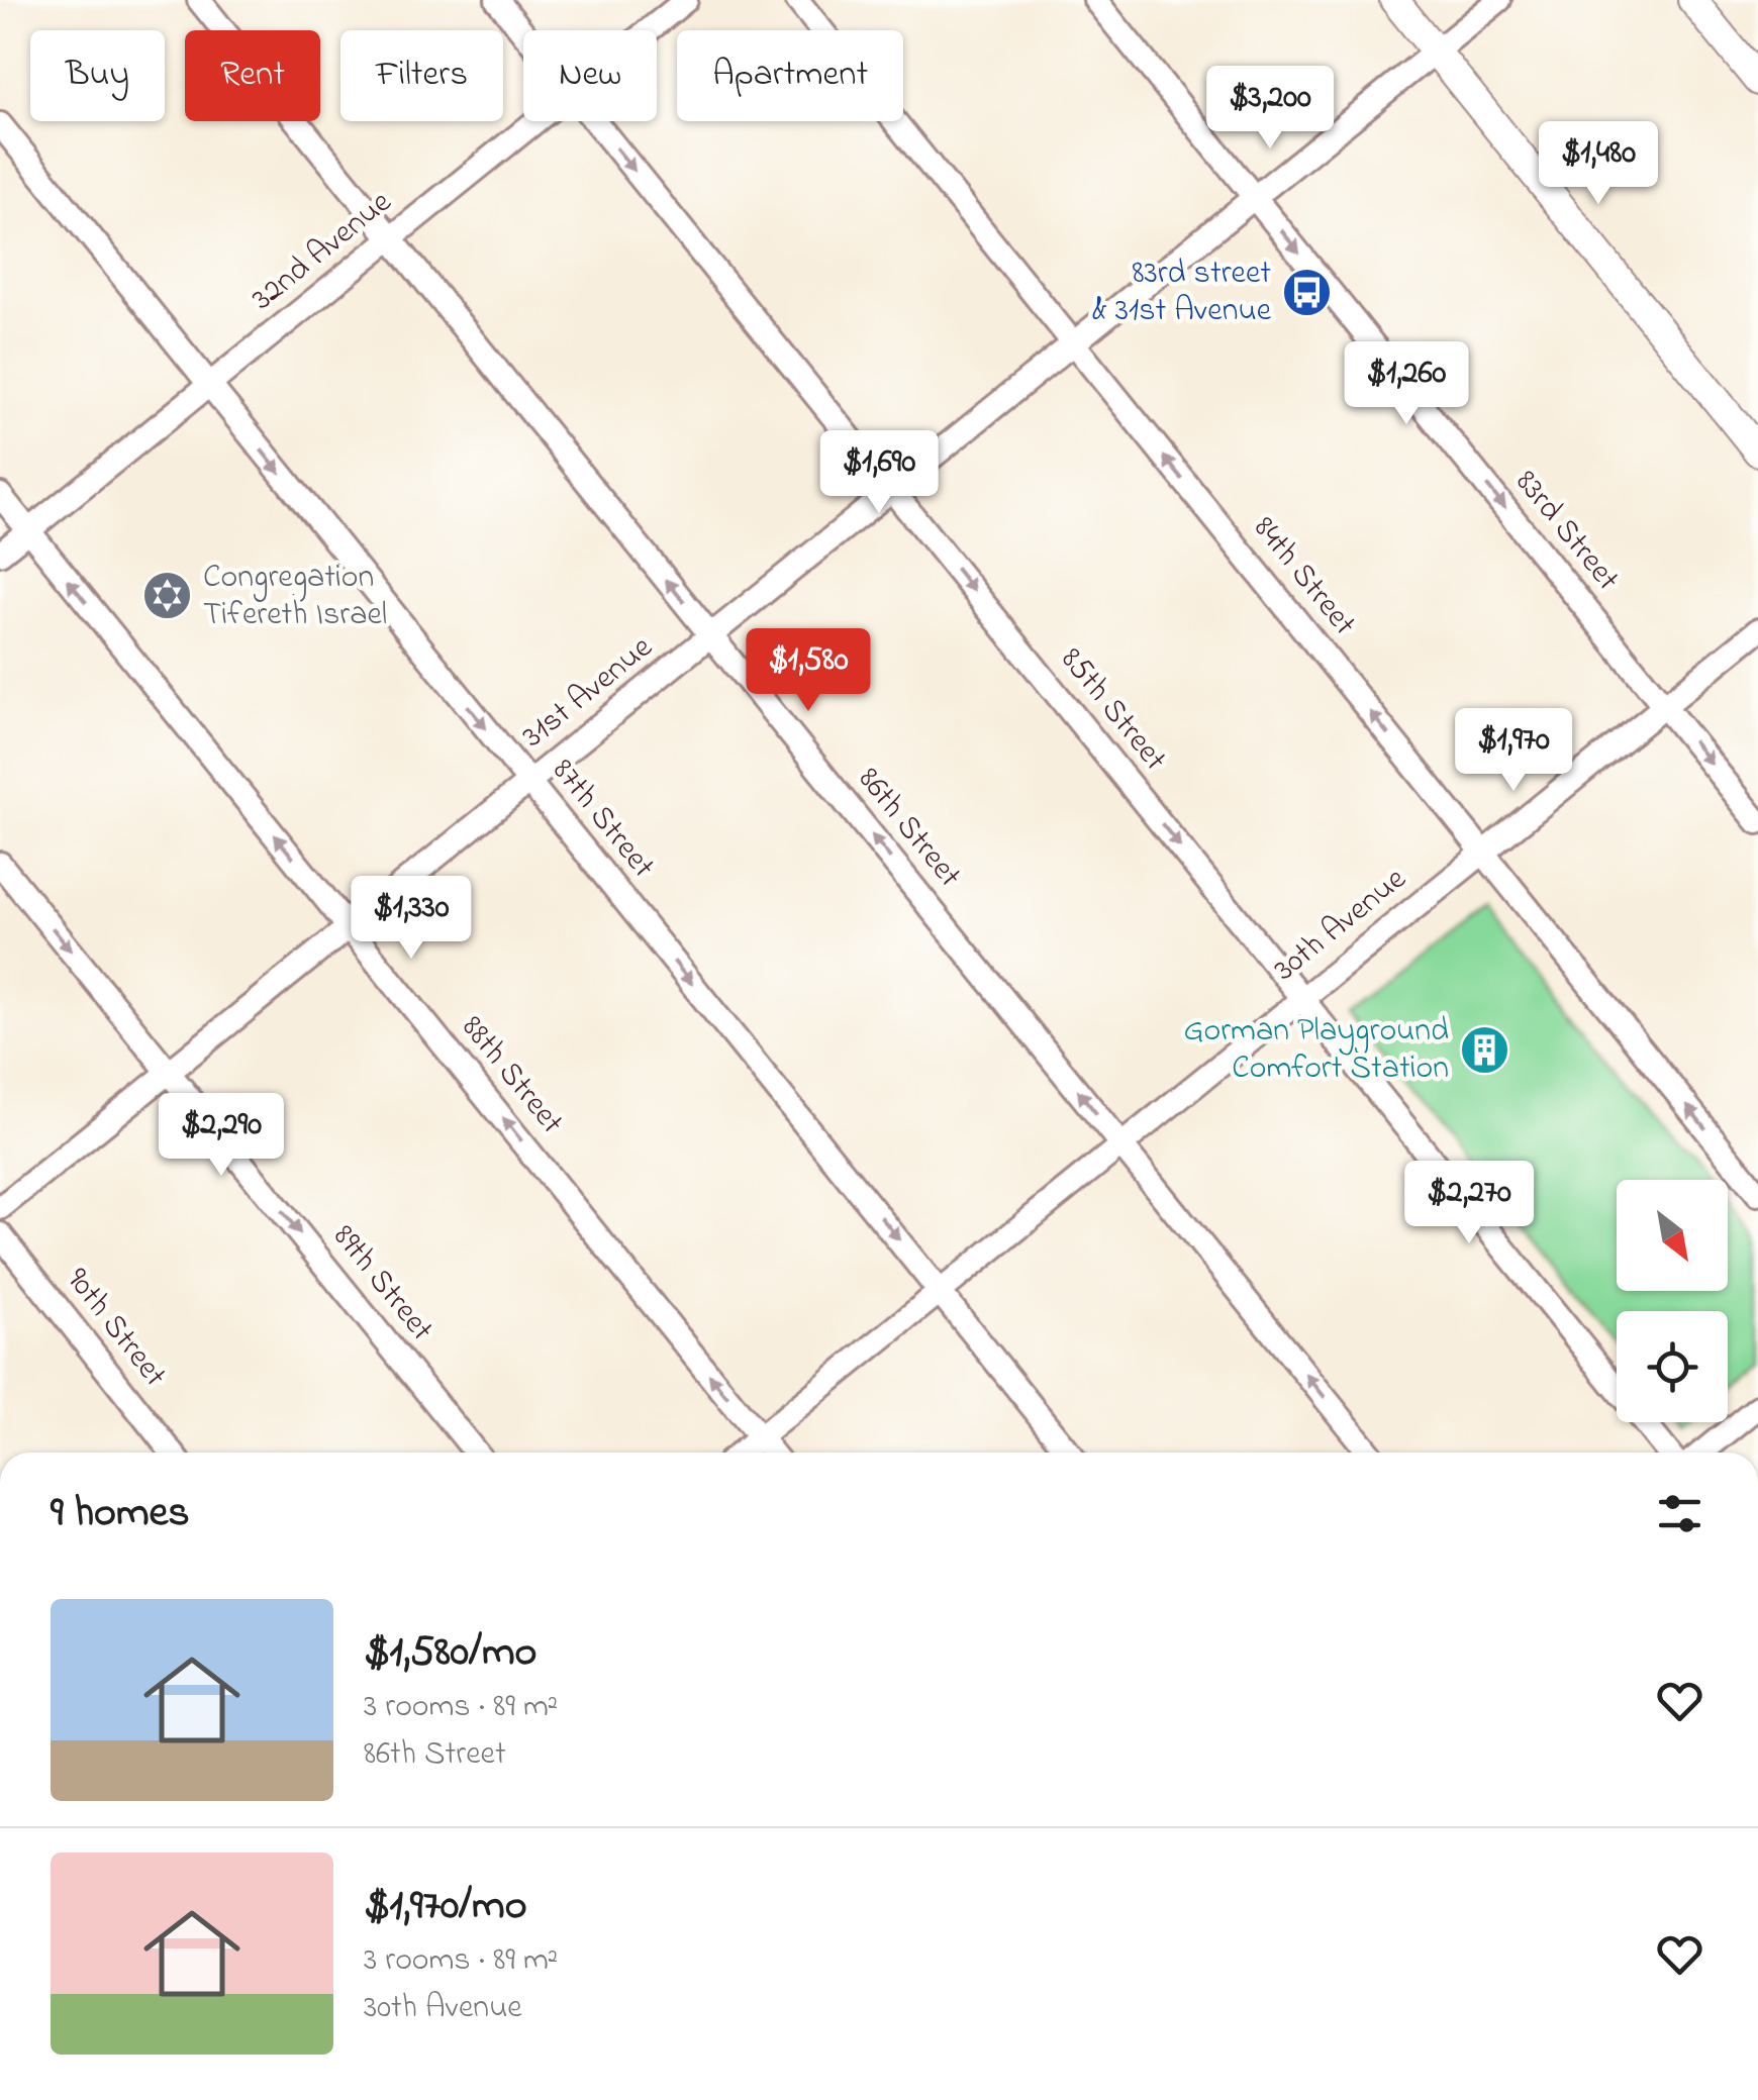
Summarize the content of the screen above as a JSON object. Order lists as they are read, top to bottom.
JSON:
{
  "streets": {
    "street": [
      "32nd Avenue",
      "83rd Street",
      "84th Street",
      "31st Avenue",
      "85th Street",
      "87th Street",
      "86th Street",
      "30th Avenue",
      "88th Street",
      "89th Street",
      "90th Street"
    ]
  },
  "crossings": [
    ["32nd Avenue", "87th Street"],
    ["32nd Avenue", "86th Street"],
    ["32nd Avenue", "88th Street"],
    ["83rd Street", "31st Avenue"],
    ["83rd Street", "30th Avenue"],
    ["84th Street", "31st Avenue"],
    ["84th Street", "30th Avenue"],
    ["31st Avenue", "85th Street"],
    ["31st Avenue", "87th Street"],
    ["31st Avenue", "86th Street"],
    ["31st Avenue", "88th Street"],
    ["31st Avenue", "89th Street"],
    ["85th Street", "30th Avenue"],
    ["87th Street", "30th Avenue"],
    ["86th Street", "30th Avenue"],
    ["30th Avenue", "88th Street"]
  ],
  "one_way": [
    "83rd Street",
    "84th Street",
    "85th Street",
    "87th Street",
    "86th Street",
    "88th Street",
    "89th Street"
  ],
  "places": {
    "bus stop": ["83rd street & 31st Avenue"],
    "synagogue": ["Congregation Tifereth Israel"],
    "building": ["Gorman Playground Comfort Station"]
  },
  "north": "bottom right",
  "page": {
    "chip": [
      "Buy",
      "Rent",
      "Filters",
      "New",
      "Apartment"
    ],
    "price": [
      "$3,200",
      "$1,480",
      "$1,260",
      "$1,690",
      "$1,580",
      "$1,970",
      "$1,330",
      "$2,290",
      "$2,270"
    ],
    "heading": "9 homes",
    "list": [
      {
        "name": "$1,580/mo",
        "note": "3 rooms · 89 m² · 86th Street"
      },
      {
        "name": "$1,970/mo",
        "note": "3 rooms · 89 m² · 30th Avenue"
      }
    ]
  }
}
